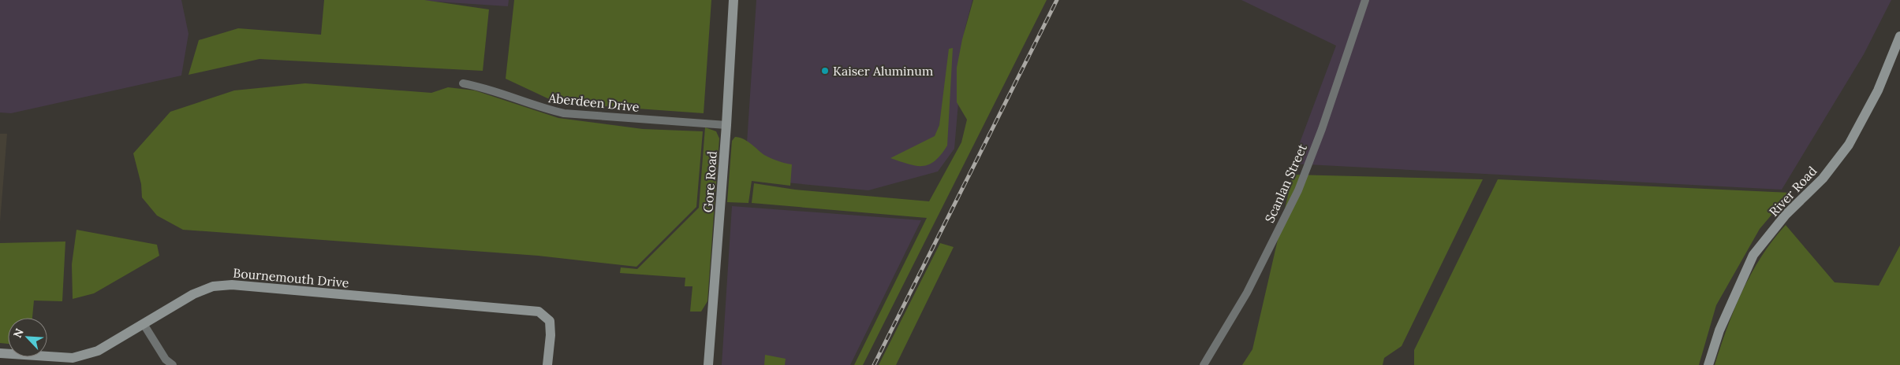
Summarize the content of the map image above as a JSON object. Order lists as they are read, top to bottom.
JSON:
{
  "streets": {
    "street": [
      "Aberdeen Drive",
      "Gore Road",
      "Scanlan Street",
      "River Road",
      "Bournemouth Drive"
    ]
  },
  "crossings": [
    ["Aberdeen Drive", "Gore Road"]
  ],
  "places": ["Kaiser Aluminum"],
  "north": "top left"
}
